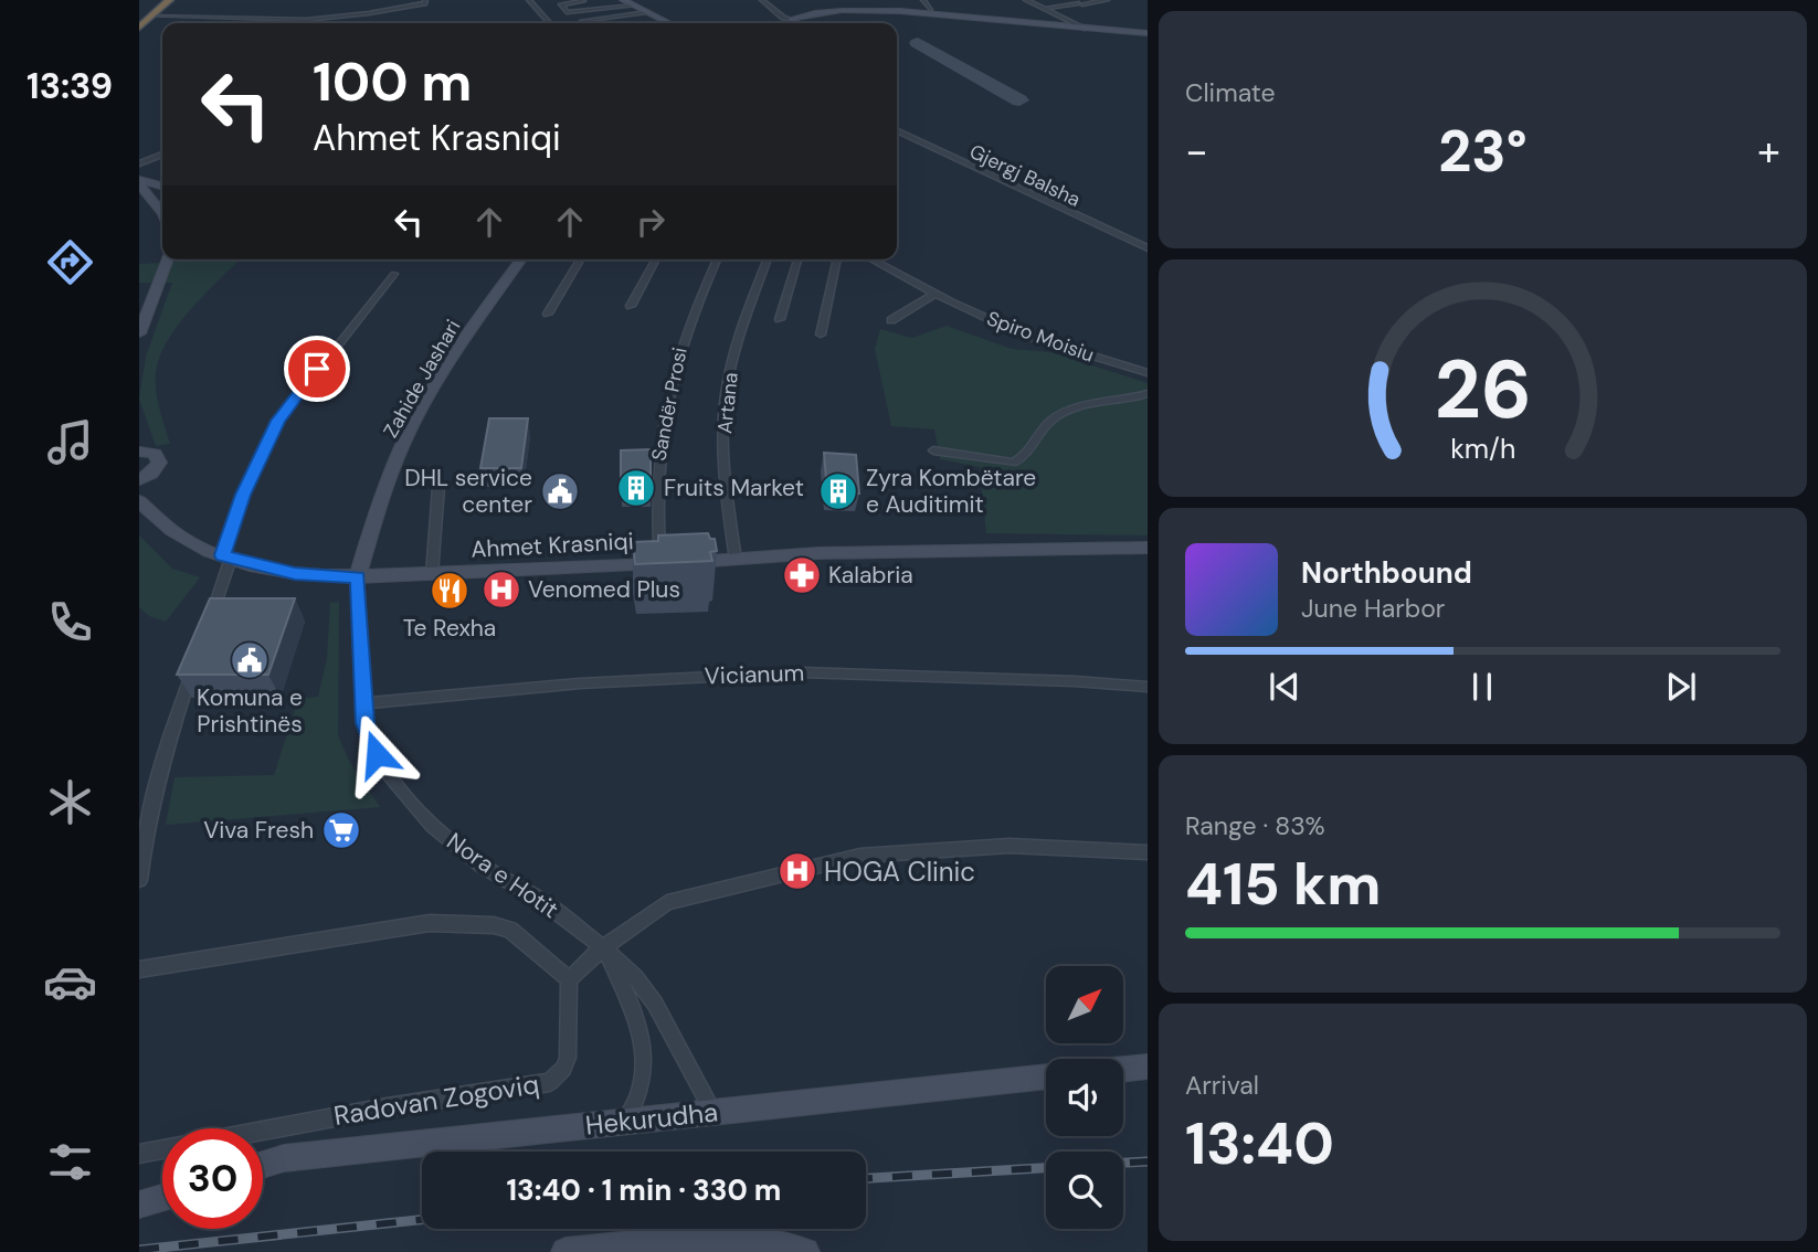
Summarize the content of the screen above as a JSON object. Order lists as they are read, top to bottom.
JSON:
{
  "streets": {
    "main road": ["Zahide Jashari", "Ahmet Krasniqi", "Hekurudha"],
    "street": [
      "Gjergj Balsha",
      "Spiro Moisiu",
      "Artana",
      "Sandër Prosi",
      "Vicianum",
      "Nora e Hotit",
      "Radovan Zogoviq"
    ]
  },
  "crossings": [
    ["Zahide Jashari", "Ahmet Krasniqi"],
    ["Zahide Jashari", "Nora e Hotit"],
    ["Artana", "Ahmet Krasniqi"],
    ["Sandër Prosi", "Ahmet Krasniqi"],
    ["Ahmet Krasniqi", "Nora e Hotit"],
    ["Vicianum", "Nora e Hotit"],
    ["Nora e Hotit", "Hekurudha"]
  ],
  "places": {
    "building": ["Fruits Market", "Zyra Kombëtare e Auditimit"],
    "public building": ["DHL service center", "Komuna e Prishtinës"],
    "pharmacy": ["Kalabria"],
    "hospital": ["Venomed Plus", "HOGA Clinic"],
    "restaurant": ["Te Rexha"],
    "supermarket": ["Viva Fresh"]
  },
  "north": "top right",
  "page": {
    "tabs": "13:39",
    "tile": [
      "Climate",
      ["Range · 83%", "415 km"],
      ["Arrival", "13:40"]
    ],
    "turn": ["100 m", "Ahmet Krasniqi"],
    "heat": ["−", "23°", "+"],
    "song": ["Northbound", "June Harbor"],
    "limit": "30",
    "trip": "13:40 · 1 min · 330 m",
    "gauge": ["26", "km/h"]
  }
}
